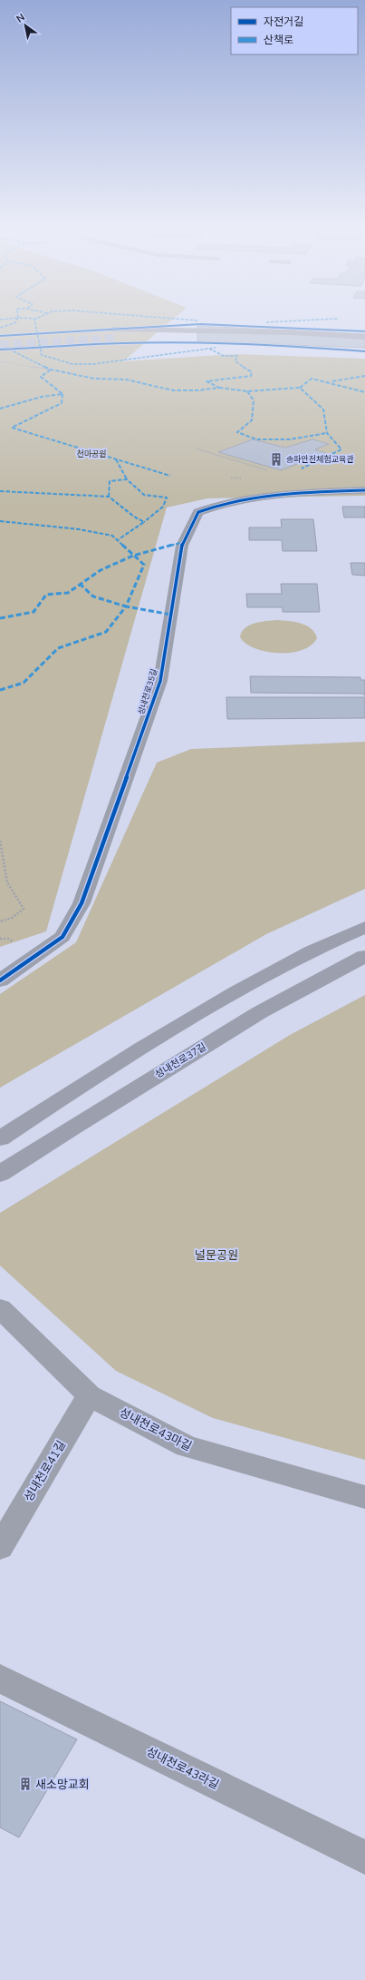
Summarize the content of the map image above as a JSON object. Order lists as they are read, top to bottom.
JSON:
{
  "streets": {
    "main road": ["성내천로37길"],
    "street": [
      "성내천로35길",
      "성내천로43마길",
      "성내천로41길",
      "성내천로43라길"
    ]
  },
  "crossings": [
    ["성내천로43마길", "성내천로41길"]
  ],
  "parks": ["천마공원", "널문공원"],
  "places": {
    "building": ["송파안전체험교육관", "새소망교회"]
  },
  "legend": ["자전거길", "산책로"],
  "north": "top left"
}
